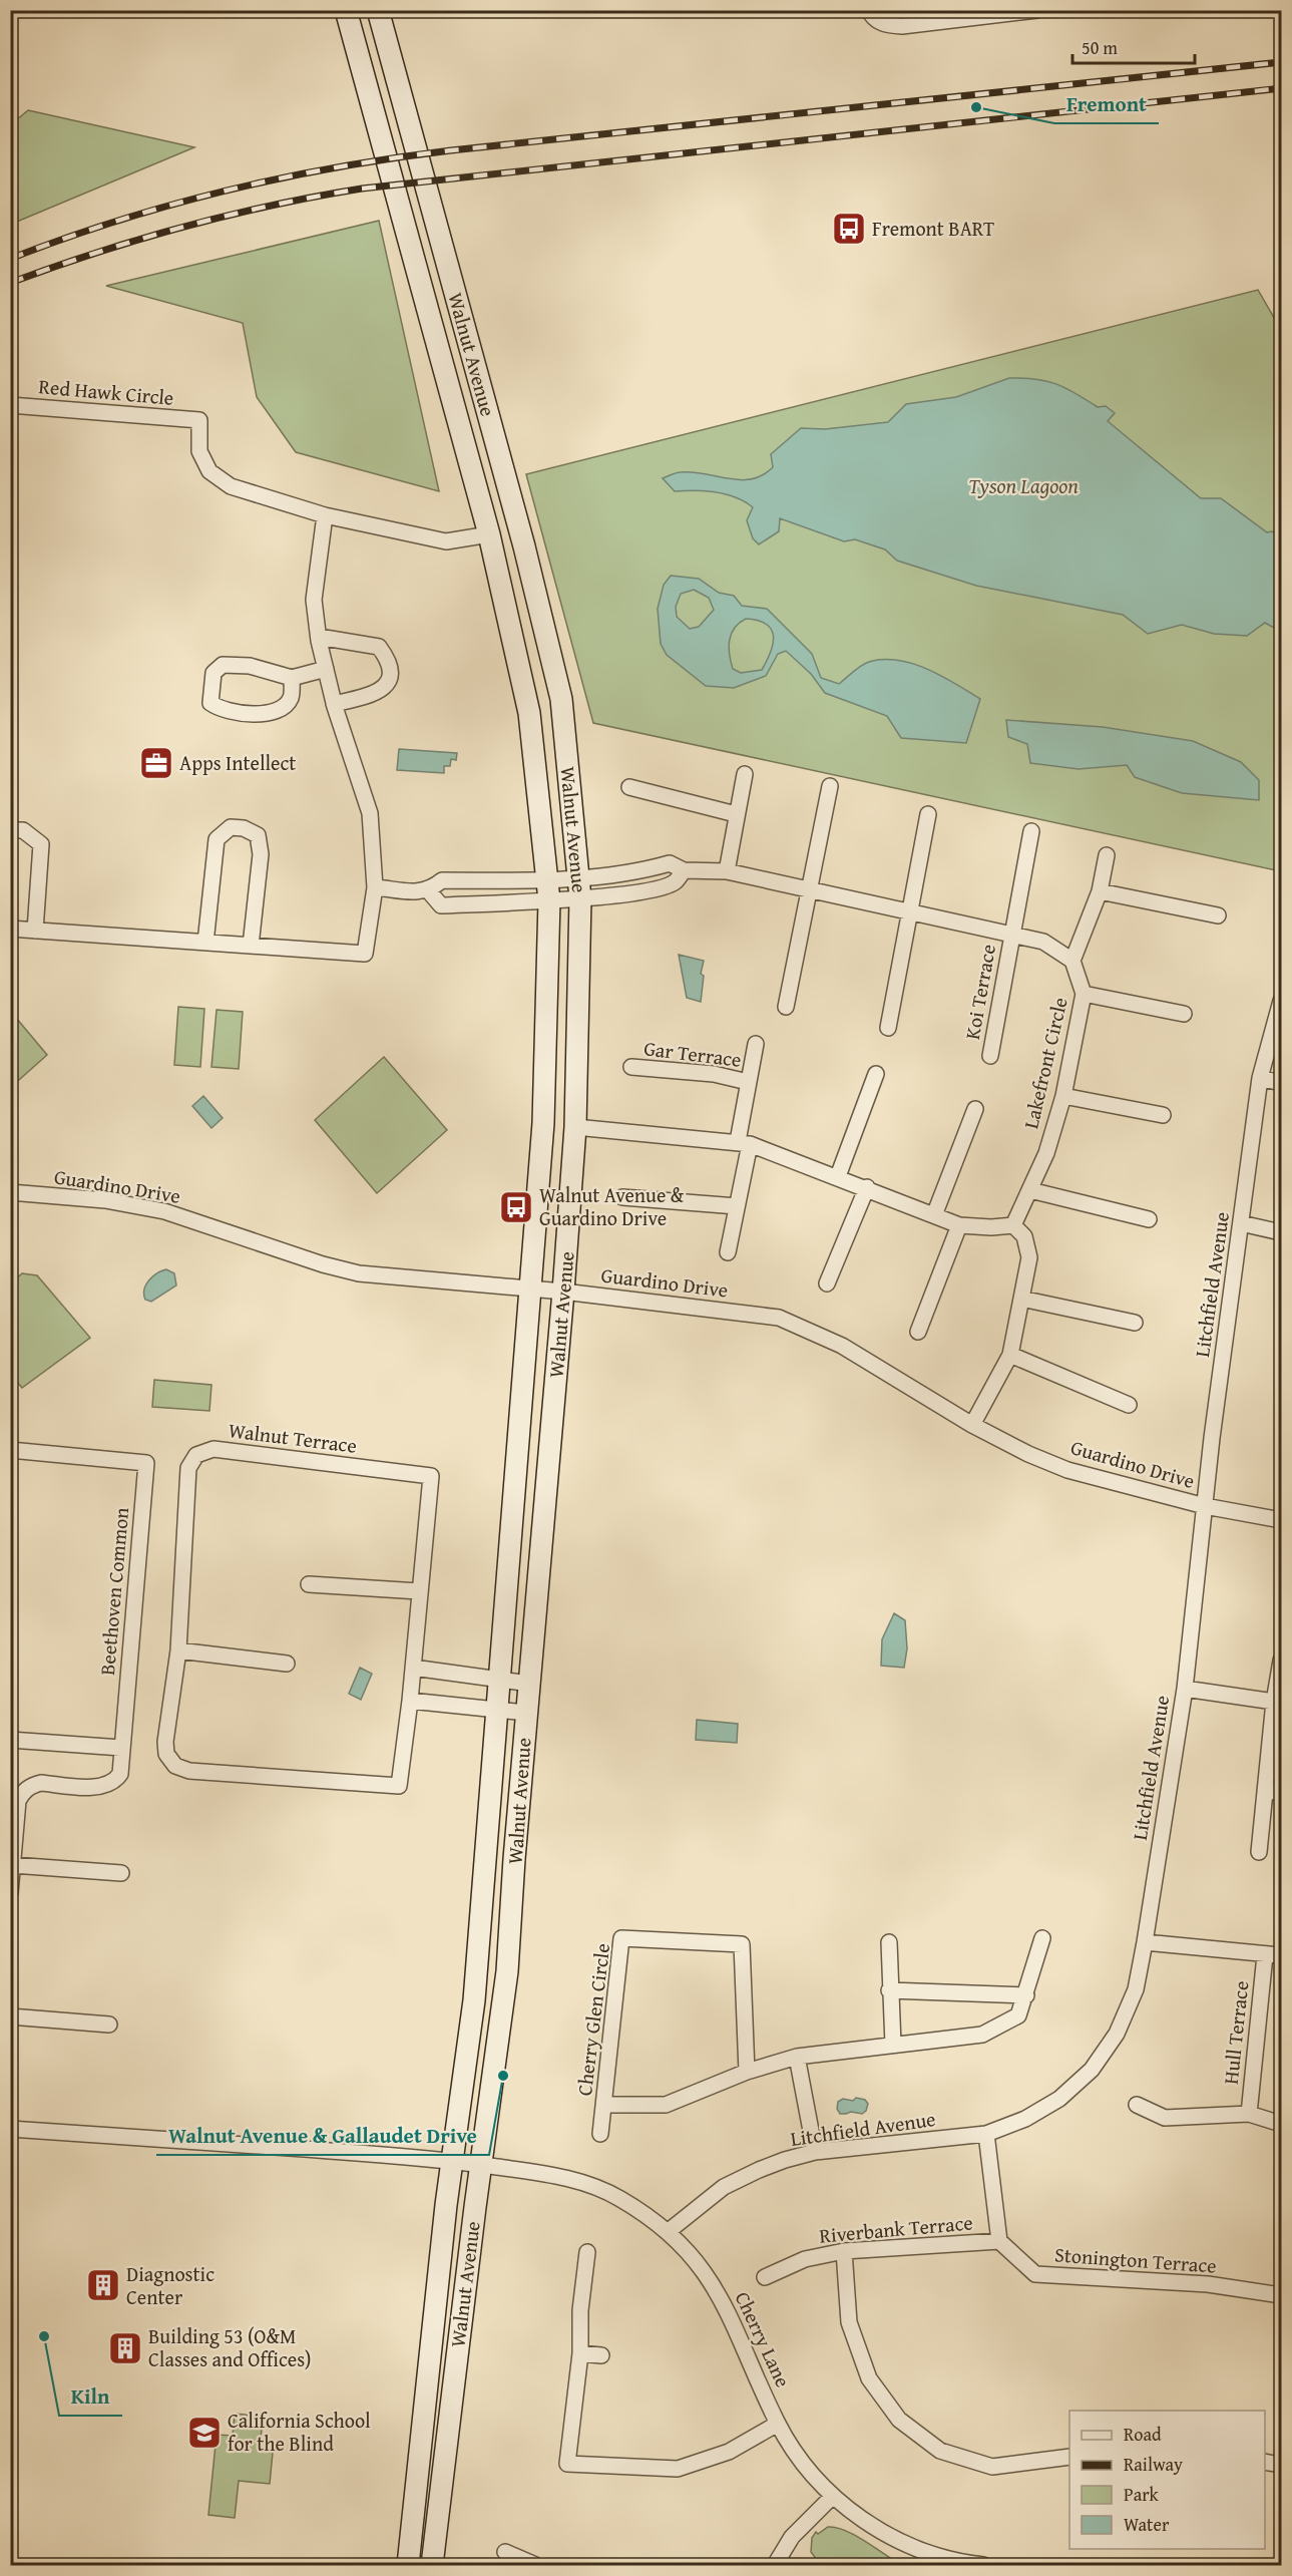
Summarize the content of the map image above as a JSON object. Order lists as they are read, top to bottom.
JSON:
{
  "streets": {
    "main road": ["Walnut Avenue"],
    "street": [
      "Red Hawk Circle",
      "Koi Terrace",
      "Gar Terrace",
      "Lakefront Circle",
      "Guardino Drive",
      "Litchfield Avenue",
      "Walnut Terrace",
      "Beethoven Common",
      "Cherry Glen Circle",
      "Hull Terrace",
      "Riverbank Terrace",
      "Stonington Terrace",
      "Cherry Lane"
    ]
  },
  "crossings": [
    ["Walnut Avenue", "Guardino Drive"],
    ["Walnut Avenue", "Cherry Lane"],
    ["Guardino Drive", "Litchfield Avenue"],
    ["Litchfield Avenue", "Cherry Lane"],
    ["Riverbank Terrace", "Stonington Terrace"]
  ],
  "water": ["Tyson Lagoon"],
  "places": {
    "other": ["Fremont", "Walnut Avenue & Gallaudet Drive", "Kiln"],
    "bus stop": ["Fremont BART", "Walnut Avenue & Guardino Drive"],
    "office": ["Apps Intellect"],
    "building": ["Diagnostic Center", "Building 53 (O&M Classes and Offices)"],
    "school or university": ["California School for the Blind"]
  },
  "legend": [
    "Road",
    "Railway",
    "Park",
    "Water"
  ],
  "scale_bar": "50 m"
}
